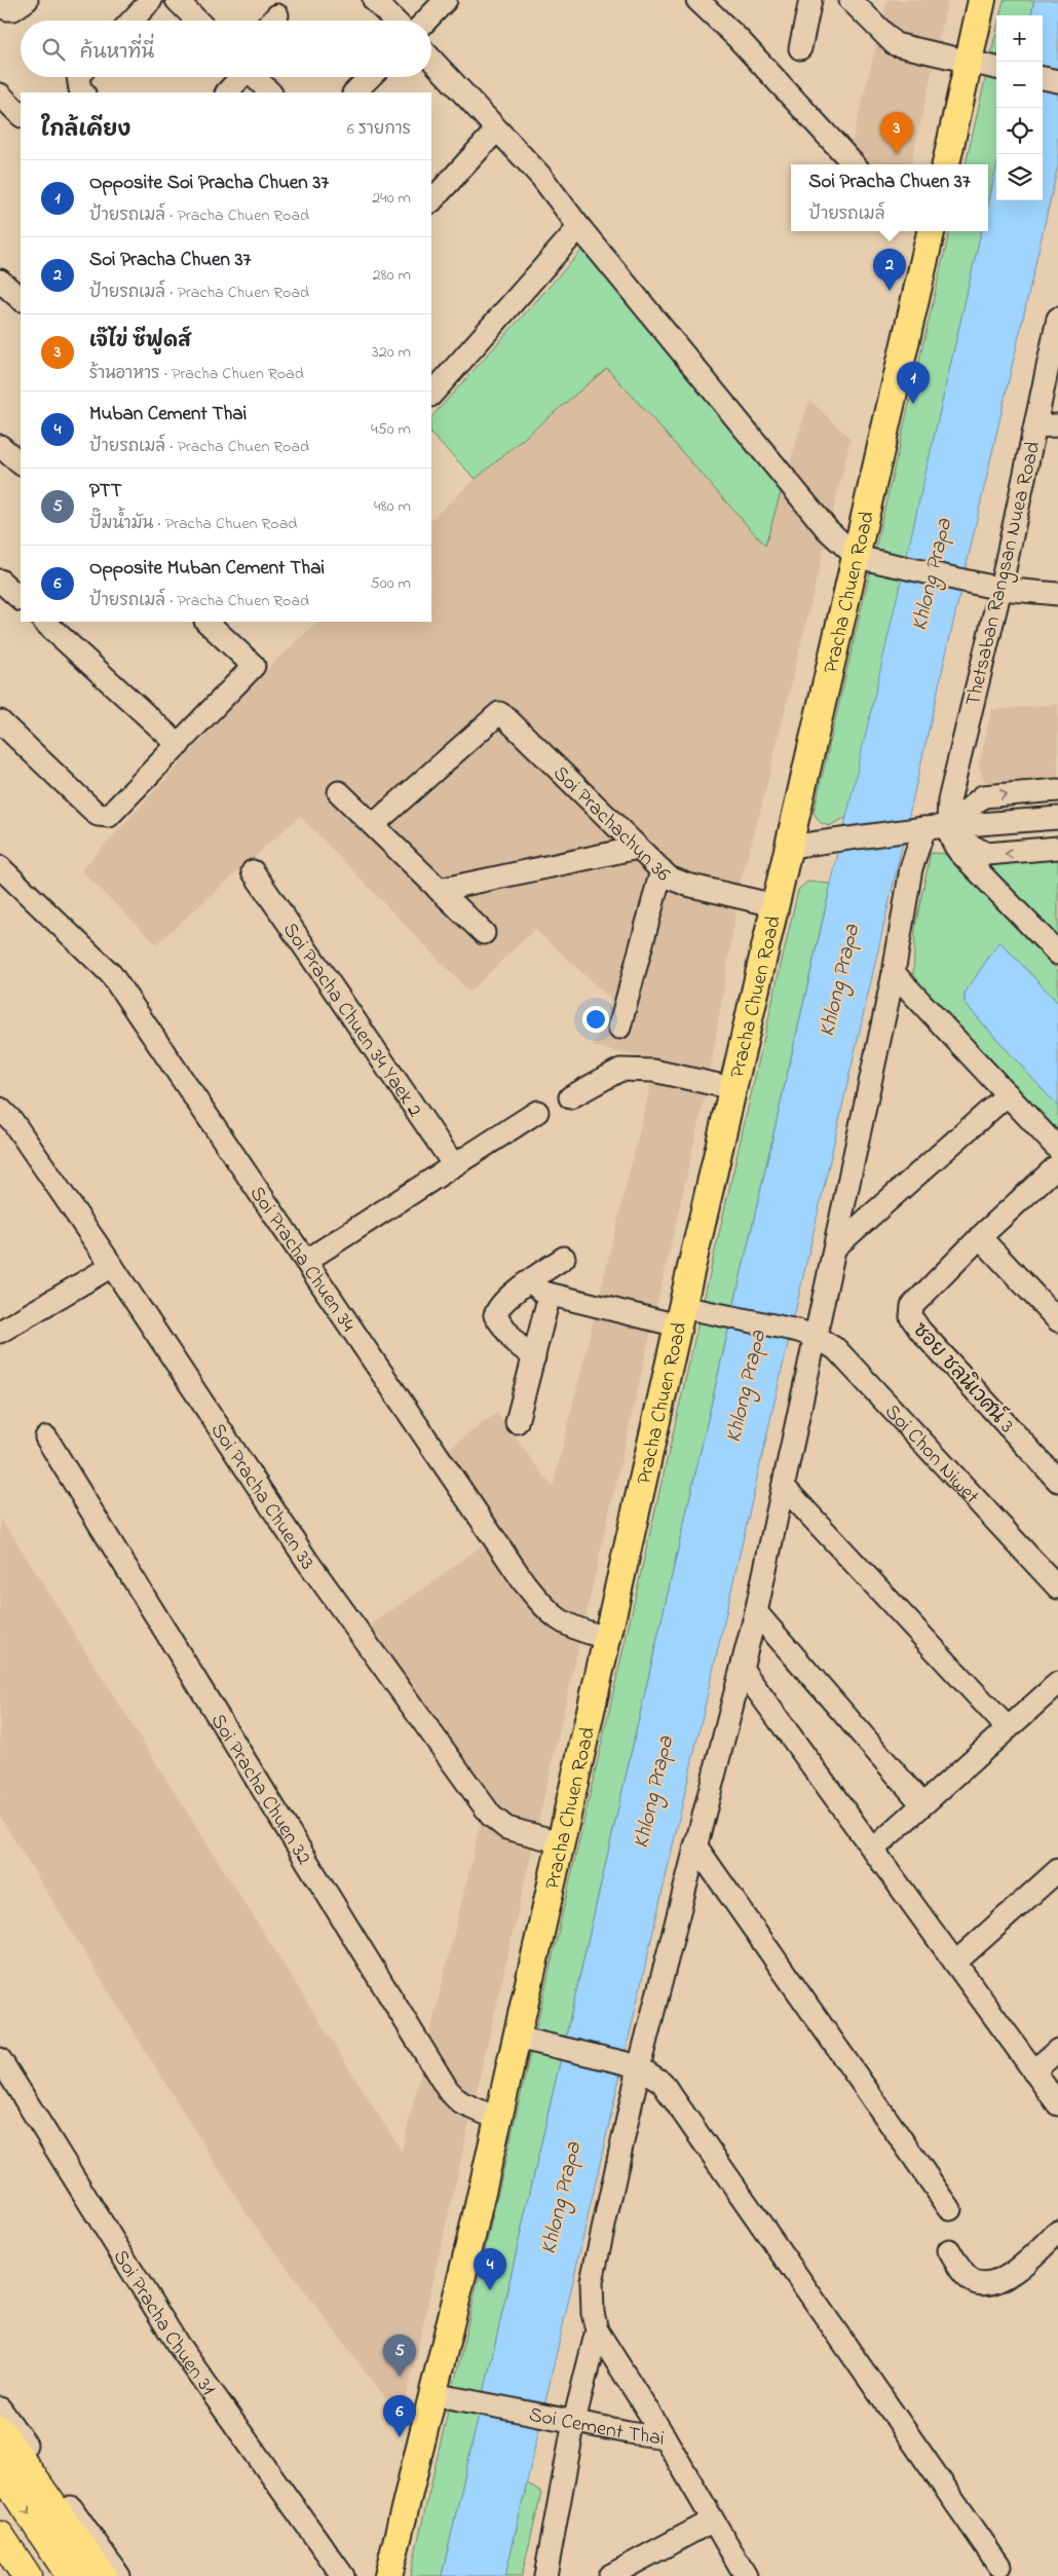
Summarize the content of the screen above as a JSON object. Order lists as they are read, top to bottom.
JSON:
{
  "streets": {
    "main road": ["Pracha Chuen Road"],
    "street": [
      "Thetsaban Rangsan Nuea Road",
      "Soi Prachachun 36",
      "Soi Pracha Chuen 34 Yaek 2",
      "Soi Pracha Chuen 34",
      "ซอย ชลนิเวศน์ 3",
      "Soi Chon Niwet",
      "Soi Pracha Chuen 33",
      "Soi Pracha Chuen 32",
      "Soi Pracha Chuen 31",
      "Soi Cement Thai"
    ]
  },
  "crossings": [
    ["Pracha Chuen Road", "Soi Prachachun 36"],
    ["Pracha Chuen Road", "Soi Pracha Chuen 34"],
    ["Pracha Chuen Road", "Soi Pracha Chuen 33"],
    ["Pracha Chuen Road", "Soi Pracha Chuen 32"],
    ["Pracha Chuen Road", "Soi Cement Thai"]
  ],
  "water": ["Khlong Prapa"],
  "page": {
    "map_buttons": ["+", "−"],
    "search": "ค้นหาที่นี่",
    "heading": ["ใกล้เคียง", "6 รายการ"],
    "pins": [
      "3",
      "2",
      "1",
      "4",
      "5",
      "6"
    ],
    "list": [
      {
        "mark": "1",
        "name": "Opposite Soi Pracha Chuen 37",
        "note": "ป้ายรถเมล์ · Pracha Chuen Road",
        "value": "240 m"
      },
      {
        "mark": "2",
        "name": "Soi Pracha Chuen 37",
        "note": "ป้ายรถเมล์ · Pracha Chuen Road",
        "value": "280 m"
      },
      {
        "mark": "3",
        "name": "เจ๊ไข่ ซีฟูดส์",
        "note": "ร้านอาหาร · Pracha Chuen Road",
        "value": "320 m"
      },
      {
        "mark": "4",
        "name": "Muban Cement Thai",
        "note": "ป้ายรถเมล์ · Pracha Chuen Road",
        "value": "450 m"
      },
      {
        "mark": "5",
        "name": "PTT",
        "note": "ปั๊มน้ำมัน · Pracha Chuen Road",
        "value": "480 m"
      },
      {
        "mark": "6",
        "name": "Opposite Muban Cement Thai",
        "note": "ป้ายรถเมล์ · Pracha Chuen Road",
        "value": "500 m"
      }
    ],
    "popup": ["Soi Pracha Chuen 37", "ป้ายรถเมล์"]
  }
}
